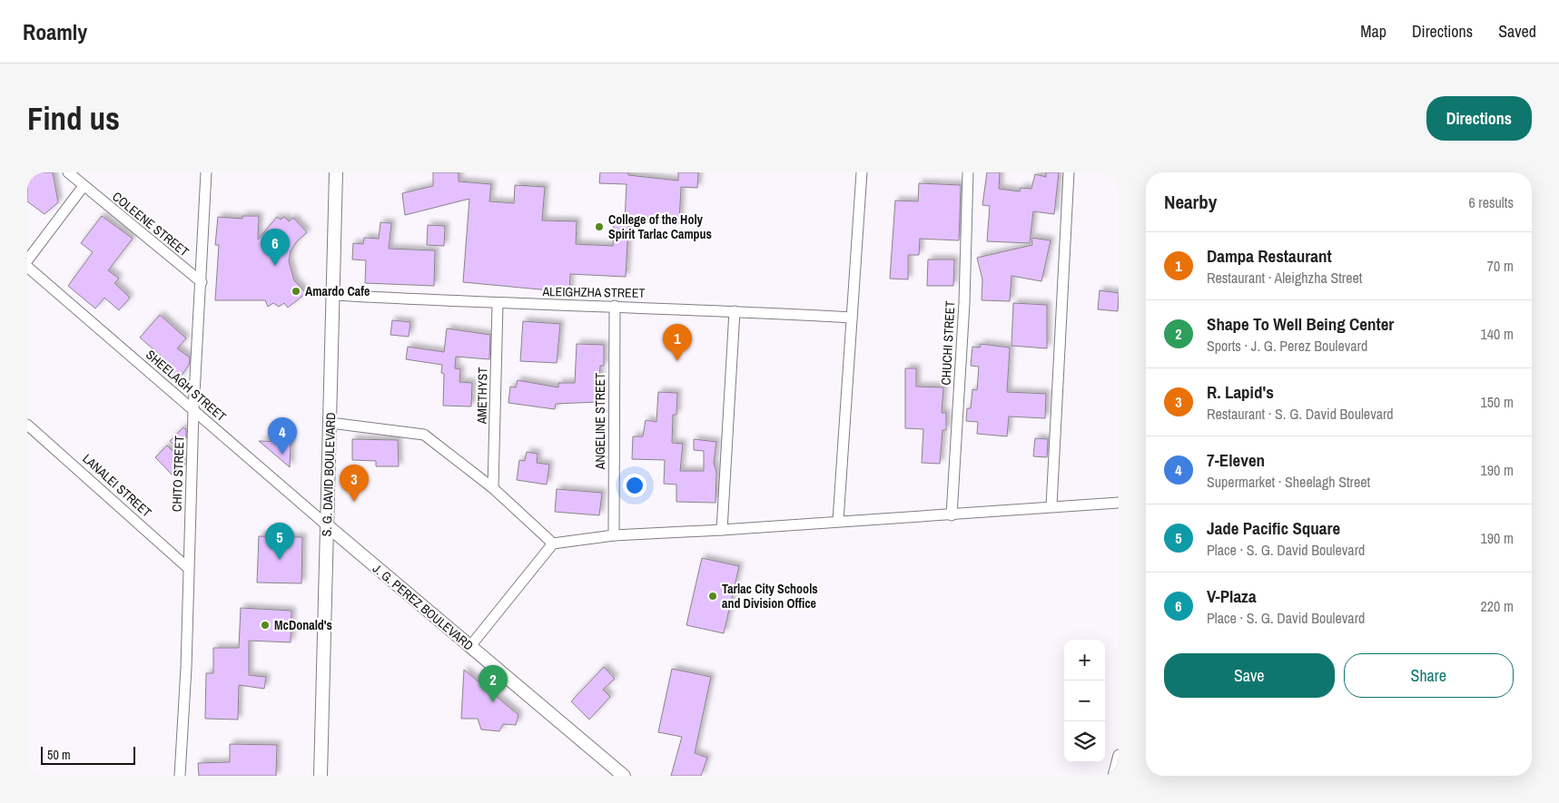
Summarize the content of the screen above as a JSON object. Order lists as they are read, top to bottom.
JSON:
{
  "streets": {
    "street": [
      "COLEENE STREET",
      "ALEIGHZHA STREET",
      "CHUCHI STREET",
      "SHEELAGH STREET",
      "AMETHYST",
      "ANGELINE STREET",
      "CHITO STREET",
      "S. G. DAVID BOULEVARD",
      "LANALEI STREET",
      "J. G. PEREZ BOULEVARD"
    ]
  },
  "crossings": [
    ["COLEENE STREET", "CHITO STREET"],
    ["ALEIGHZHA STREET", "AMETHYST"],
    ["ALEIGHZHA STREET", "ANGELINE STREET"],
    ["ALEIGHZHA STREET", "S. G. DAVID BOULEVARD"],
    ["SHEELAGH STREET", "CHITO STREET"],
    ["SHEELAGH STREET", "S. G. DAVID BOULEVARD"],
    ["SHEELAGH STREET", "J. G. PEREZ BOULEVARD"],
    ["CHITO STREET", "LANALEI STREET"],
    ["S. G. DAVID BOULEVARD", "J. G. PEREZ BOULEVARD"]
  ],
  "places": [
    "College of the Holy Spirit Tarlac Campus",
    "Amardo Cafe",
    "Tarlac City Schools and Division Office",
    "McDonald's"
  ],
  "scale_bar": "50 m",
  "page": {
    "header": "Roamly",
    "nav": ["Map", "Directions", "Saved"],
    "buttons": [
      "Directions",
      ["Save", "Share"]
    ],
    "title": "Find us",
    "heading": ["Nearby", "6 results"],
    "pins": [
      "6",
      "1",
      "4",
      "3",
      "5",
      "2"
    ],
    "list": [
      {
        "mark": "1",
        "name": "Dampa Restaurant",
        "note": "Restaurant · Aleighzha Street",
        "value": "70 m"
      },
      {
        "mark": "2",
        "name": "Shape To Well Being Center",
        "note": "Sports · J. G. Perez Boulevard",
        "value": "140 m"
      },
      {
        "mark": "3",
        "name": "R. Lapid's",
        "note": "Restaurant · S. G. David Boulevard",
        "value": "150 m"
      },
      {
        "mark": "4",
        "name": "7-Eleven",
        "note": "Supermarket · Sheelagh Street",
        "value": "190 m"
      },
      {
        "mark": "5",
        "name": "Jade Pacific Square",
        "note": "Place · S. G. David Boulevard",
        "value": "190 m"
      },
      {
        "mark": "6",
        "name": "V-Plaza",
        "note": "Place · S. G. David Boulevard",
        "value": "220 m"
      }
    ],
    "map_buttons": ["+", "−"],
    "scale": "50 m"
  }
}
